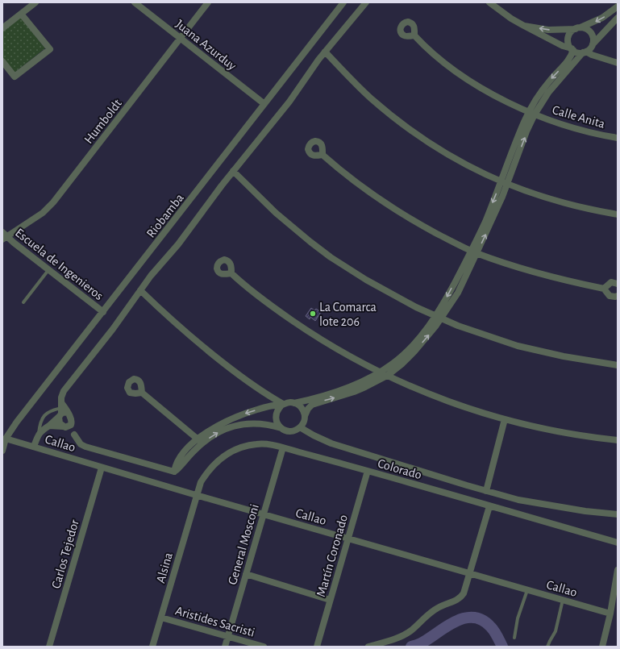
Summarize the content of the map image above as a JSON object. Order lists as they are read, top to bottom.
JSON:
{
  "streets": {
    "street": [
      "Juana Azurduy",
      "Calle Anita",
      "Humboldt",
      "Riobamba",
      "Escuela de Ingenieros",
      "Callao",
      "Colorado",
      "General Mosconi",
      "Carlos Tejedor",
      "Martín Coronado",
      "Alsina",
      "Aristides Sacristi"
    ]
  },
  "crossings": [
    ["Juana Azurduy", "Humboldt"],
    ["Juana Azurduy", "Riobamba"],
    ["Humboldt", "Escuela de Ingenieros"],
    ["Riobamba", "Escuela de Ingenieros"],
    ["Riobamba", "Callao"],
    ["Callao", "Colorado"],
    ["Callao", "General Mosconi"],
    ["Callao", "Carlos Tejedor"],
    ["Callao", "Martín Coronado"],
    ["Callao", "Alsina"],
    ["Colorado", "General Mosconi"],
    ["Colorado", "Martín Coronado"],
    ["Colorado", "Alsina"],
    ["General Mosconi", "Aristides Sacristi"],
    ["Alsina", "Aristides Sacristi"]
  ],
  "places": ["La Comarca lote 206"]
}
